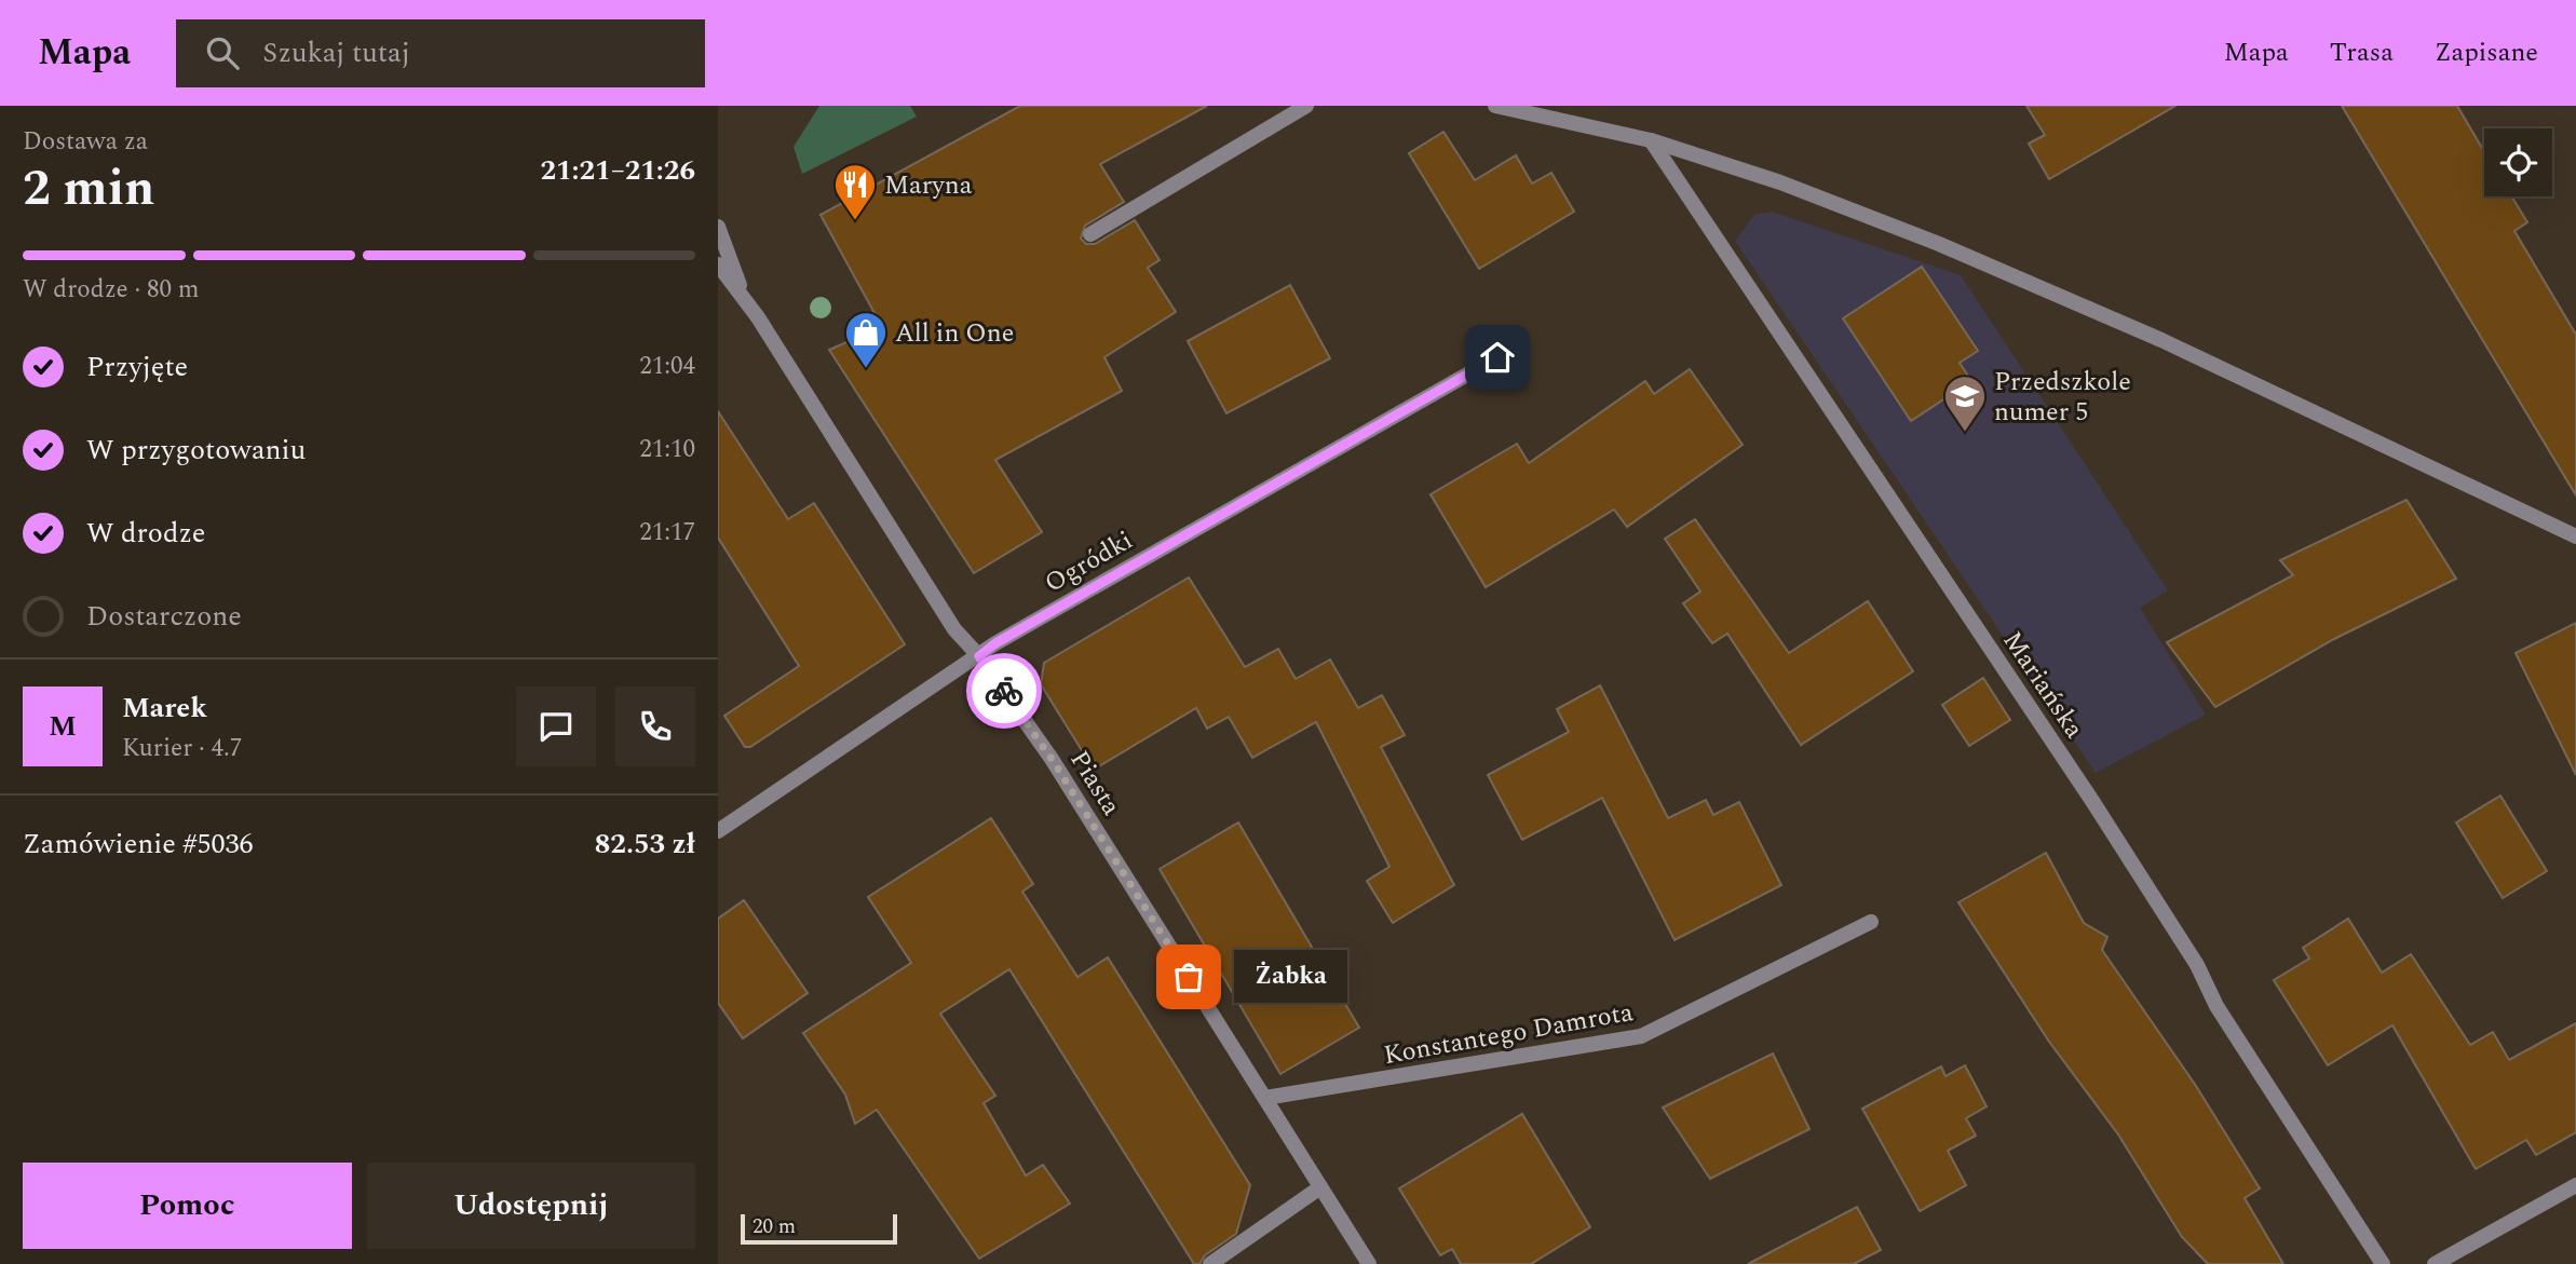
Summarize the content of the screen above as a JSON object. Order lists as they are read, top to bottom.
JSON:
{
  "streets": {
    "street": [
      "Ogródki",
      "Mariańska",
      "Piasta",
      "Konstantego Damrota"
    ]
  },
  "crossings": [
    ["Ogródki", "Piasta"],
    ["Piasta", "Konstantego Damrota"]
  ],
  "places": {
    "restaurant": ["Maryna"],
    "shop": ["All in One"],
    "school or university": ["Przedszkole numer 5"],
    "other": ["Żabka"]
  },
  "scale_bar": "20 m",
  "page": {
    "header": "Mapa",
    "search": "Szukaj tutaj",
    "nav": ["Mapa", "Trasa", "Zapisane"],
    "heading": ["2 min", "Dostawa za", "21:21–21:26"],
    "panel": [
      "Marek",
      "Kurier · 4.7",
      "Zamówienie #5036",
      "82.53 zł"
    ],
    "bar": "W drodze · 80 m",
    "list": [
      ["Przyjęte", "21:04"],
      ["W przygotowaniu", "21:10"],
      ["W drodze", "21:17"],
      "Dostarczone"
    ],
    "round": "M",
    "bubble": "Żabka",
    "buttons": ["Pomoc", "Udostępnij"],
    "scale": "20 m"
  }
}
